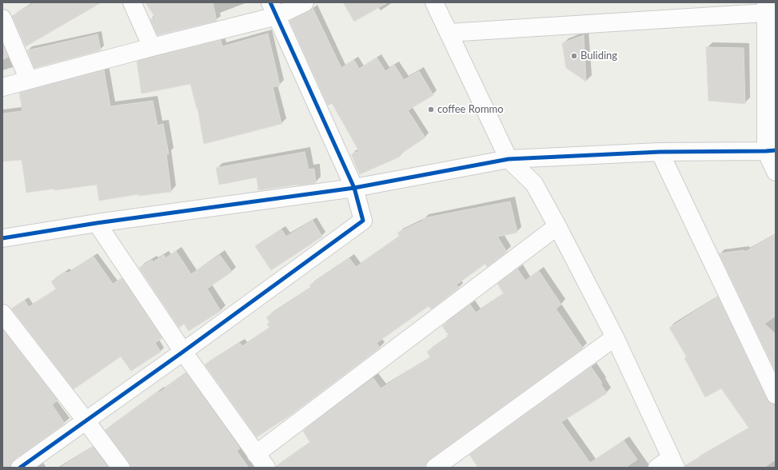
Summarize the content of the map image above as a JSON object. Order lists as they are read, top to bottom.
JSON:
{
  "places": ["Buliding", "coffee Rommo"]
}
